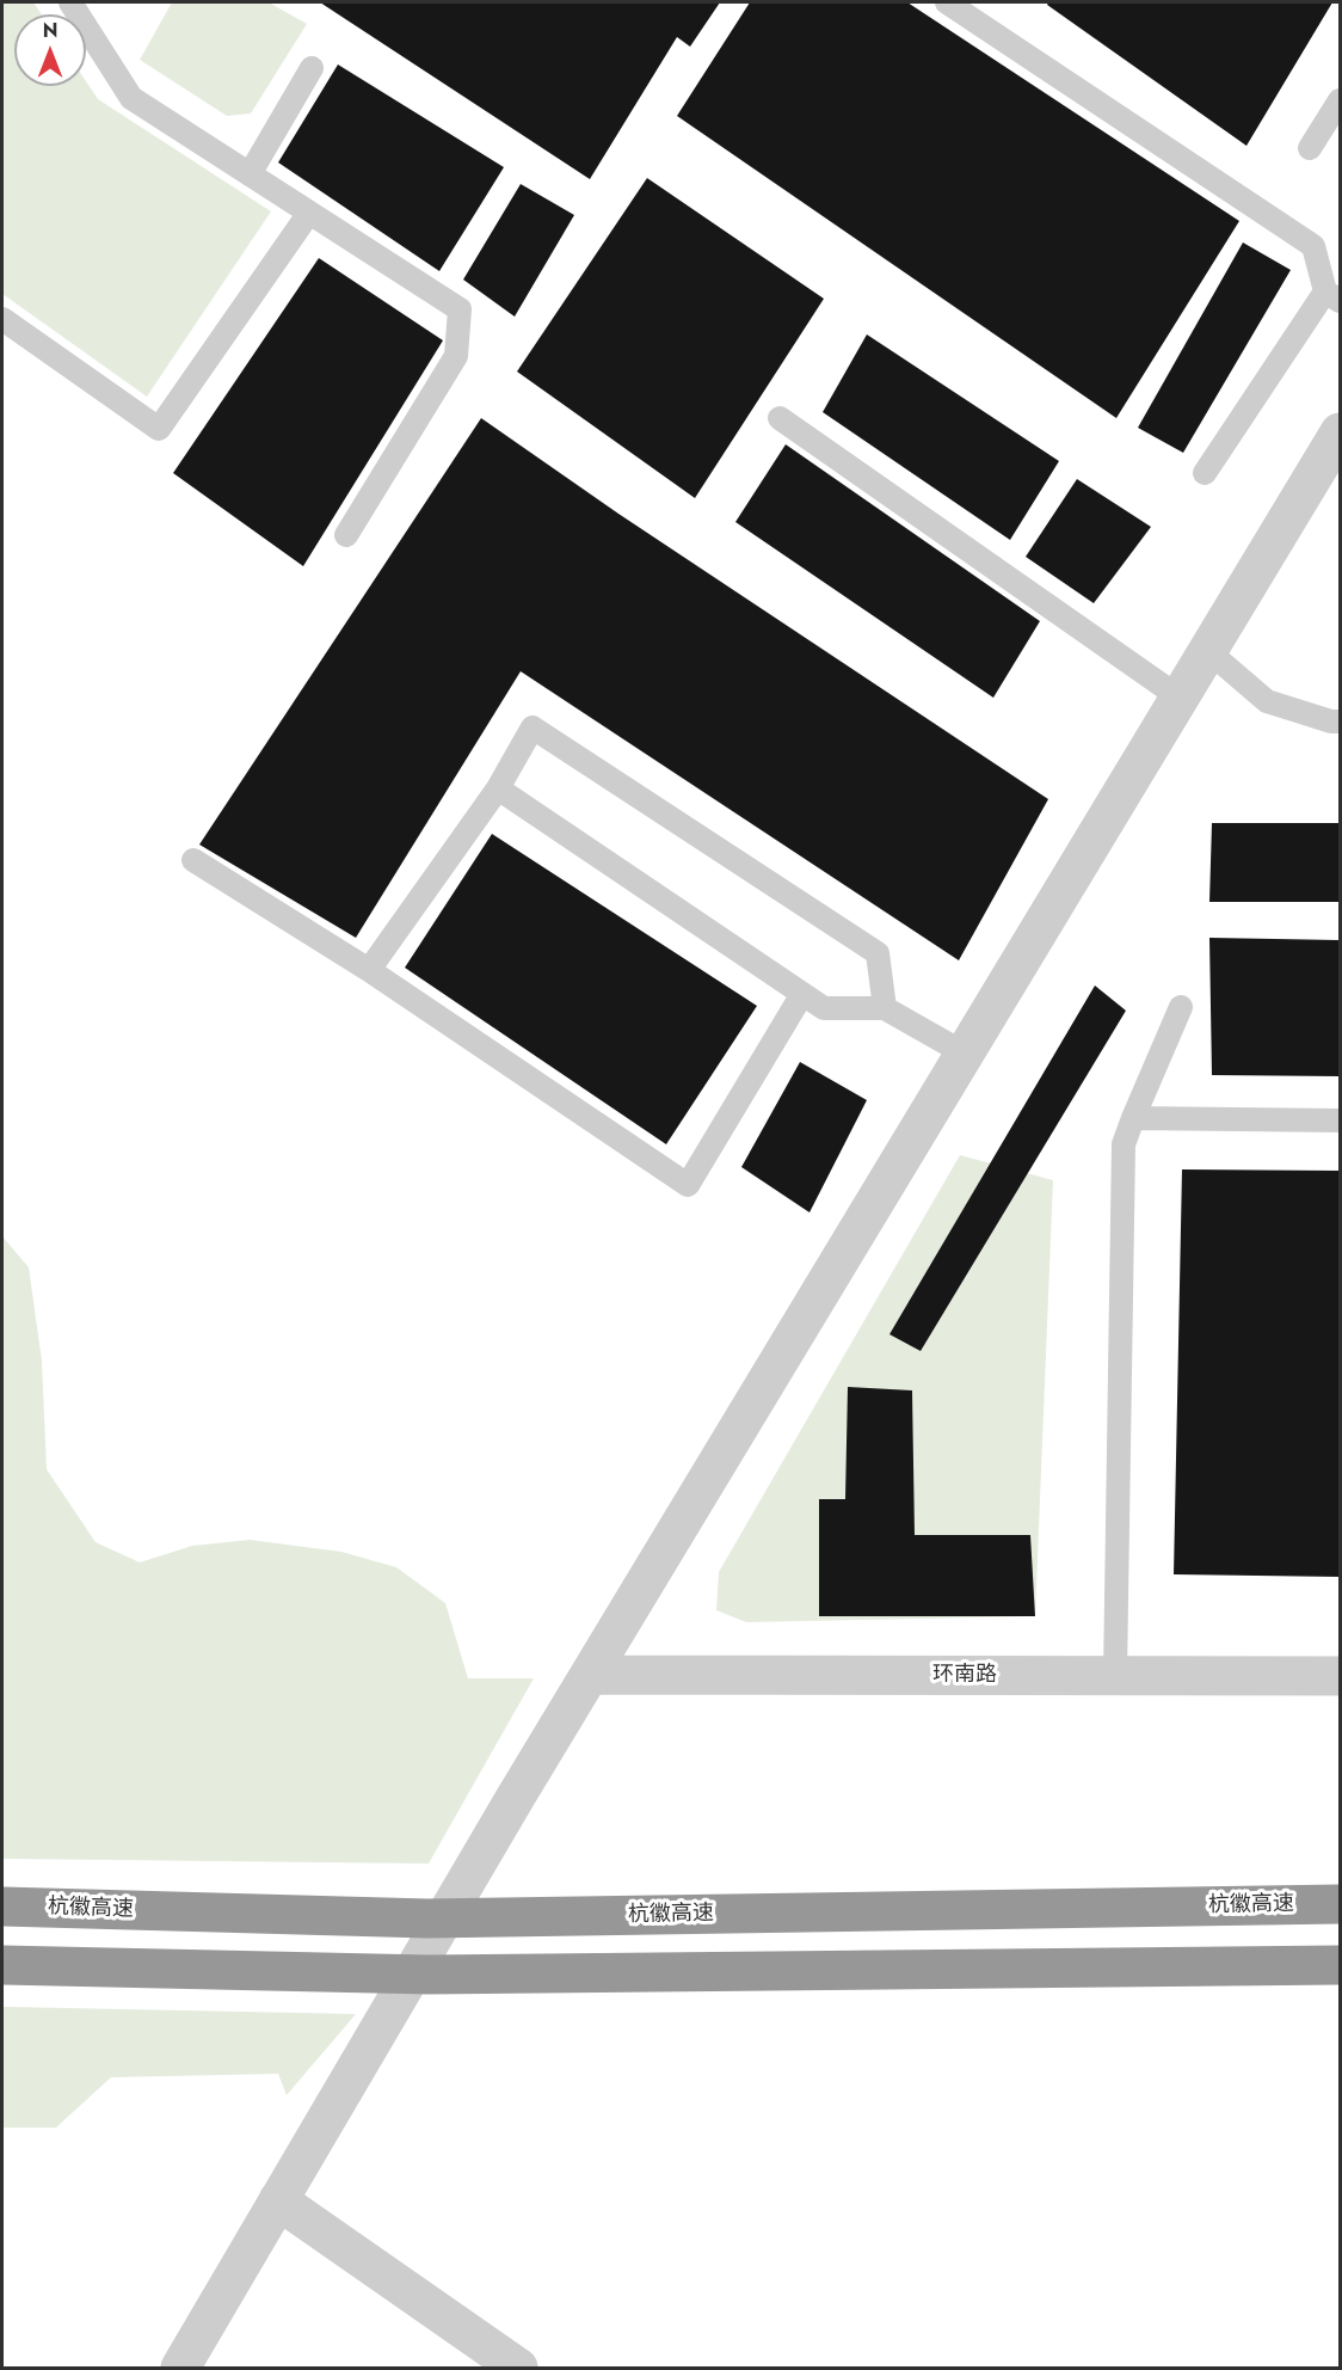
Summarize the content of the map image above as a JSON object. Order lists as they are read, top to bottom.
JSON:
{
  "streets": {
    "highway": ["杭徽高速"],
    "street": ["环南路"]
  },
  "north": "top"
}
